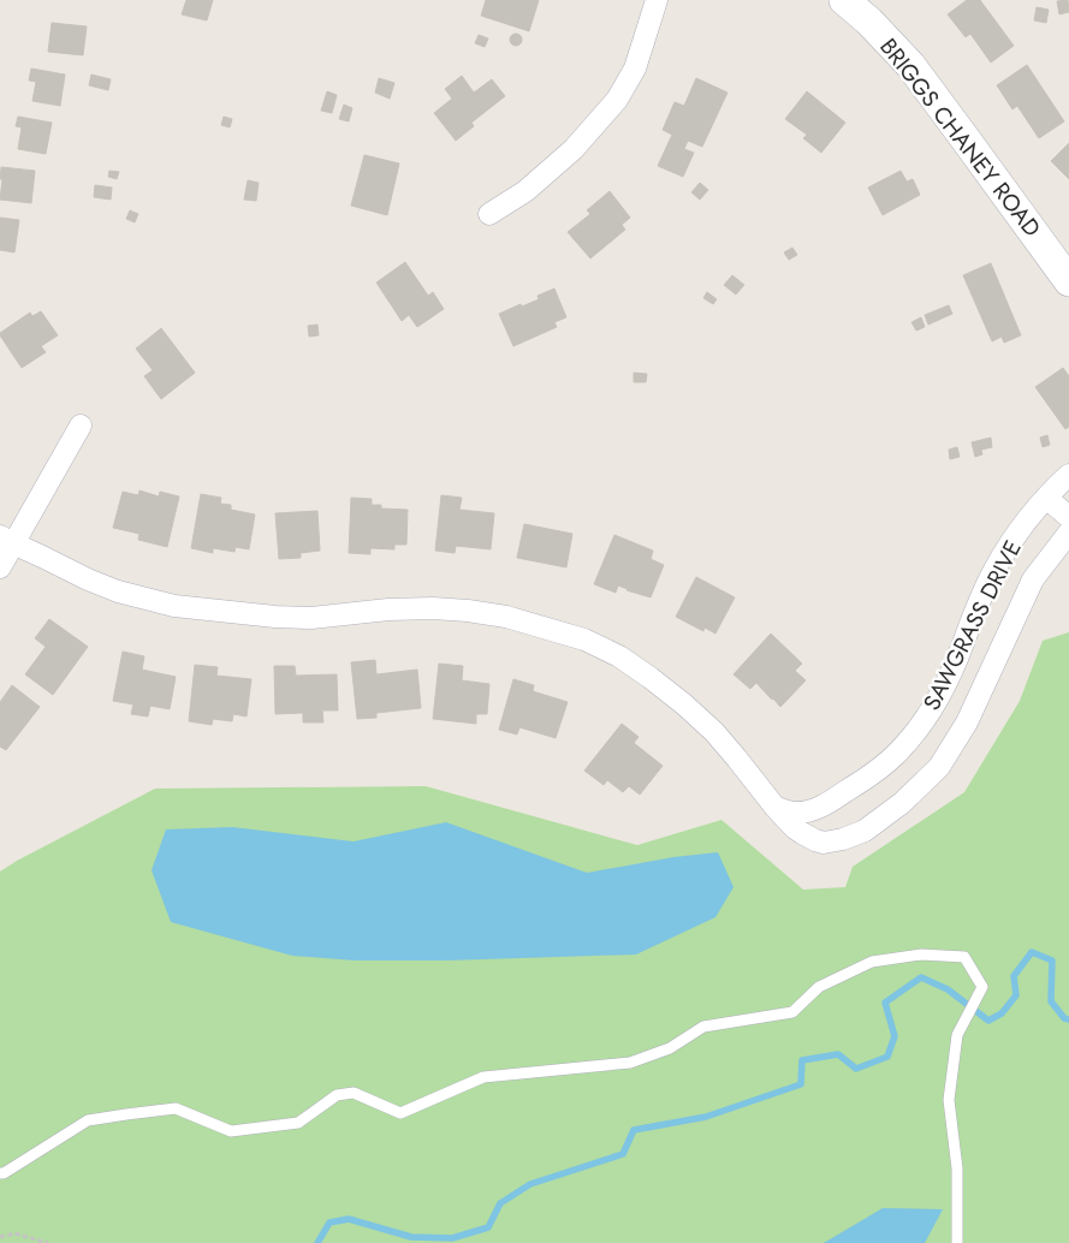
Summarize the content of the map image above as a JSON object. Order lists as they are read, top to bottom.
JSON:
{
  "streets": {
    "main road": ["BRIGGS CHANEY ROAD"],
    "street": ["SAWGRASS DRIVE"]
  }
}
